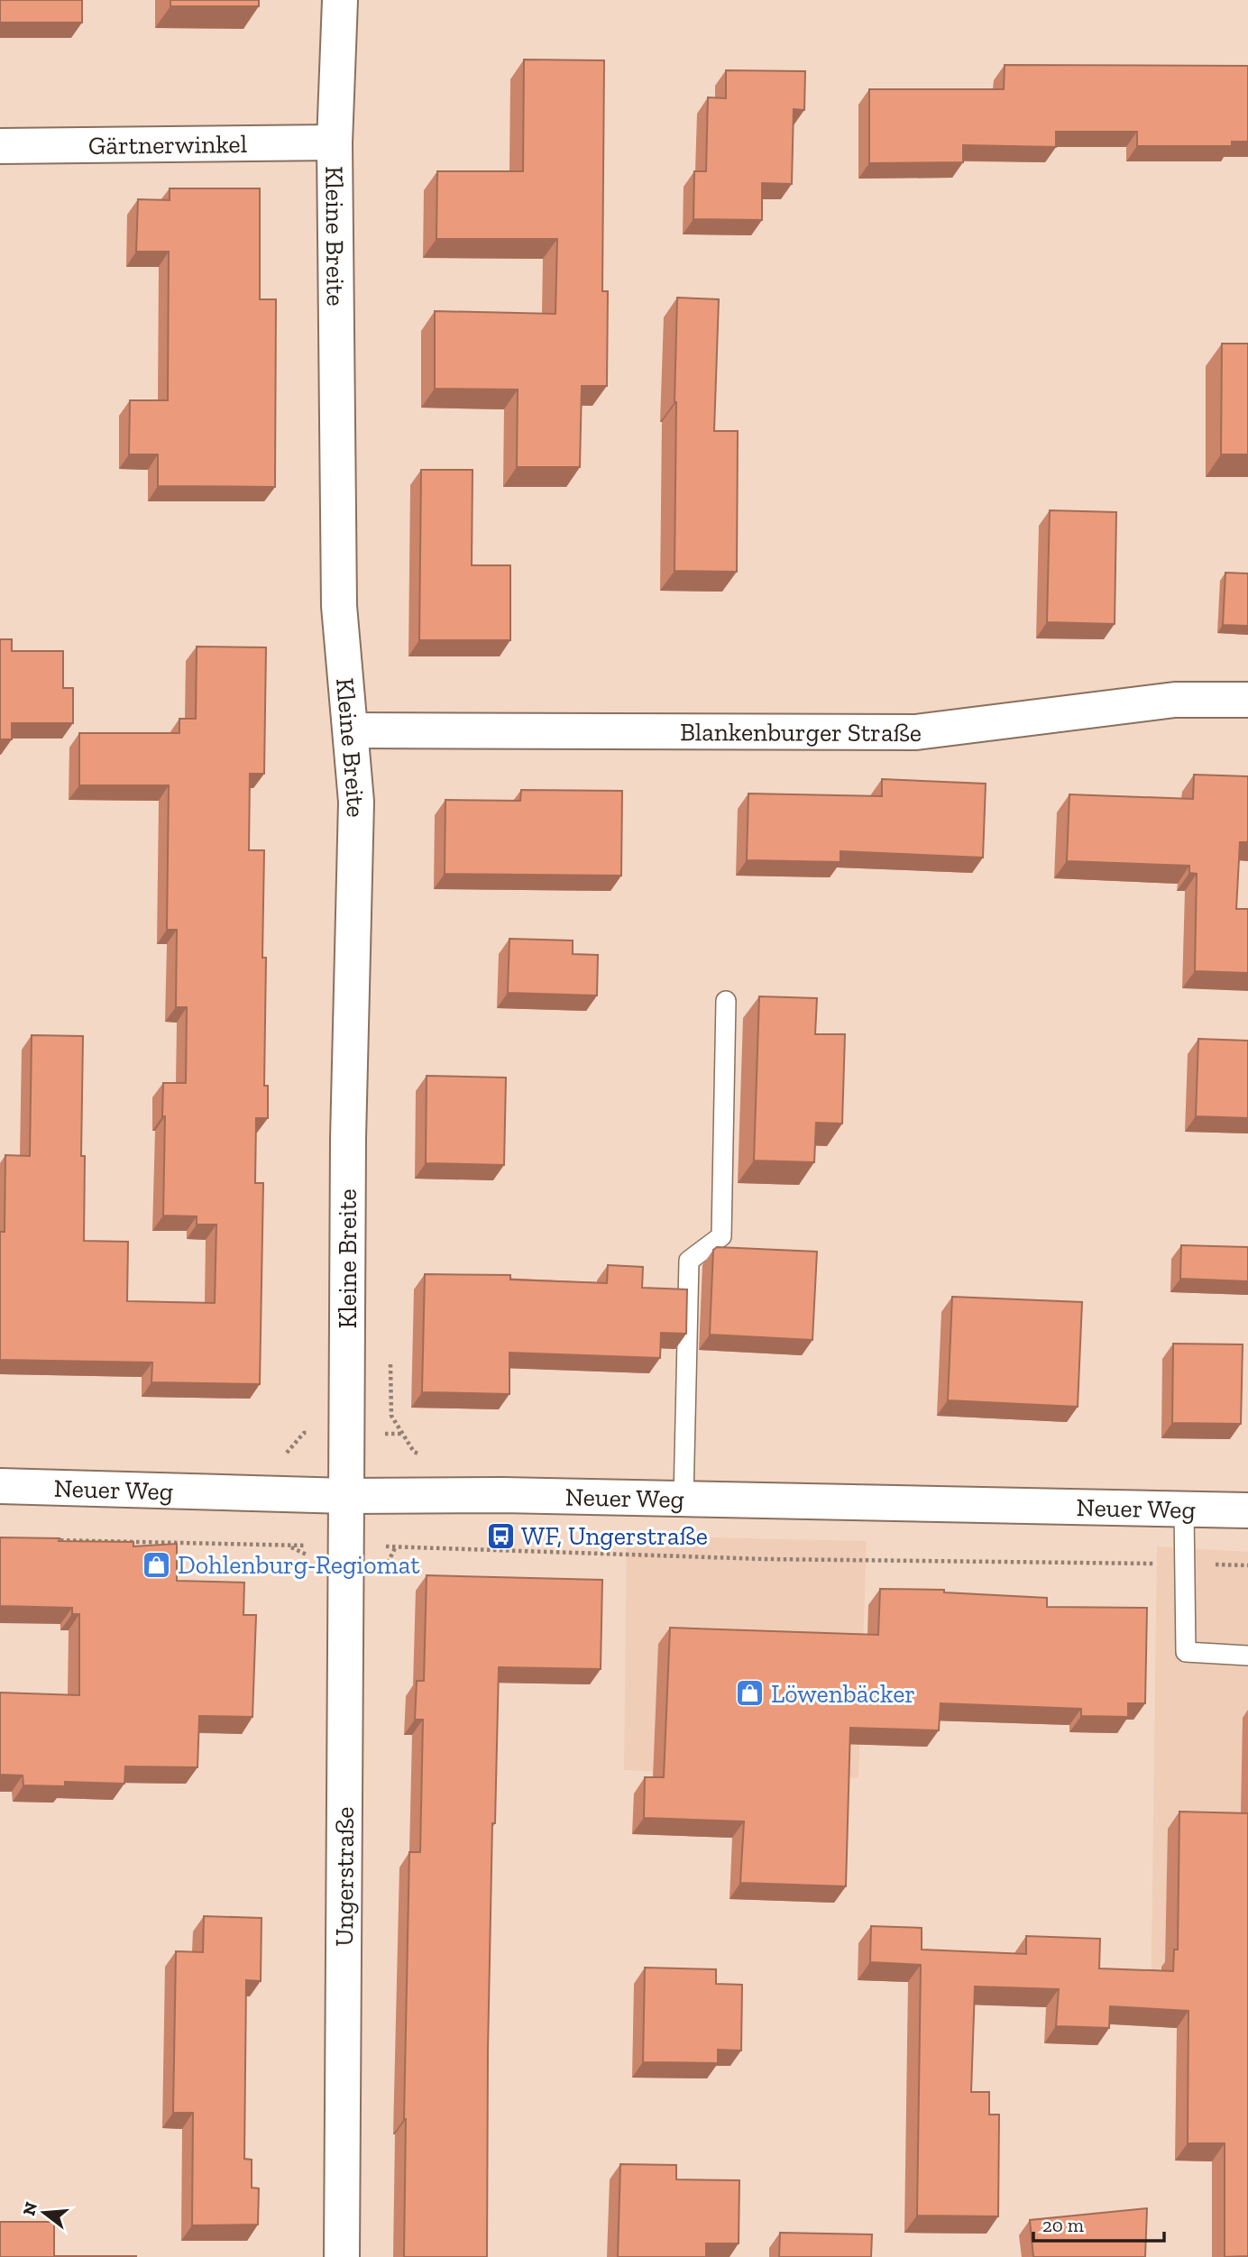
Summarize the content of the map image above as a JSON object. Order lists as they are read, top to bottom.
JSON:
{
  "streets": {
    "street": [
      "Gärtnerwinkel",
      "Kleine Breite",
      "Blankenburger Straße",
      "Neuer Weg",
      "Ungerstraße"
    ]
  },
  "crossings": [
    ["Gärtnerwinkel", "Kleine Breite"],
    ["Kleine Breite", "Blankenburger Straße"],
    ["Kleine Breite", "Neuer Weg"],
    ["Kleine Breite", "Ungerstraße"],
    ["Neuer Weg", "Ungerstraße"]
  ],
  "places": {
    "bus stop": ["WF, Ungerstraße"],
    "shop": ["Dohlenburg-Regiomat", "Löwenbäcker"]
  },
  "scale_bar": "20 m",
  "north": "left"
}
